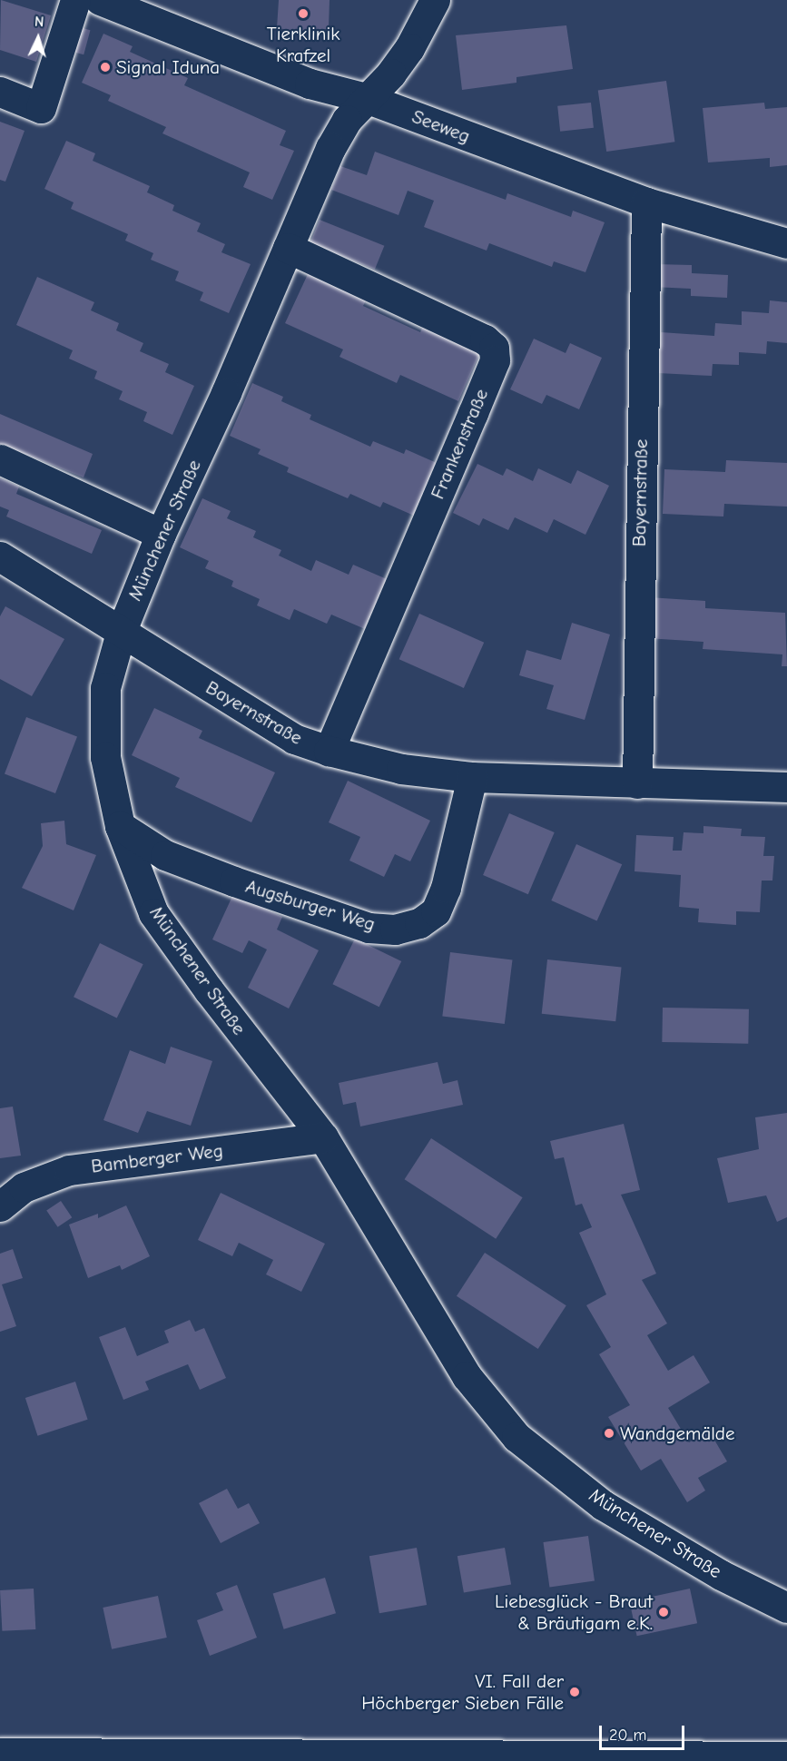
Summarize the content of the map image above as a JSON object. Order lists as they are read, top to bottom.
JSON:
{
  "streets": {
    "street": [
      "Seeweg",
      "Frankenstraße",
      "Bayernstraße",
      "Münchener Straße",
      "Augsburger Weg",
      "Bamberger Weg"
    ]
  },
  "crossings": [
    ["Seeweg", "Bayernstraße"],
    ["Seeweg", "Münchener Straße"],
    ["Frankenstraße", "Bayernstraße"],
    ["Frankenstraße", "Münchener Straße"],
    ["Bayernstraße", "Münchener Straße"],
    ["Bayernstraße", "Augsburger Weg"],
    ["Münchener Straße", "Augsburger Weg"],
    ["Münchener Straße", "Bamberger Weg"]
  ],
  "places": [
    "Tierklinik Krafzel",
    "Signal Iduna",
    "Wandgemälde",
    "Liebesglück - Braut & Bräutigam e.K.",
    "VI. Fall der Höchberger Sieben Fälle"
  ],
  "scale_bar": "20 m",
  "north": "top"
}
